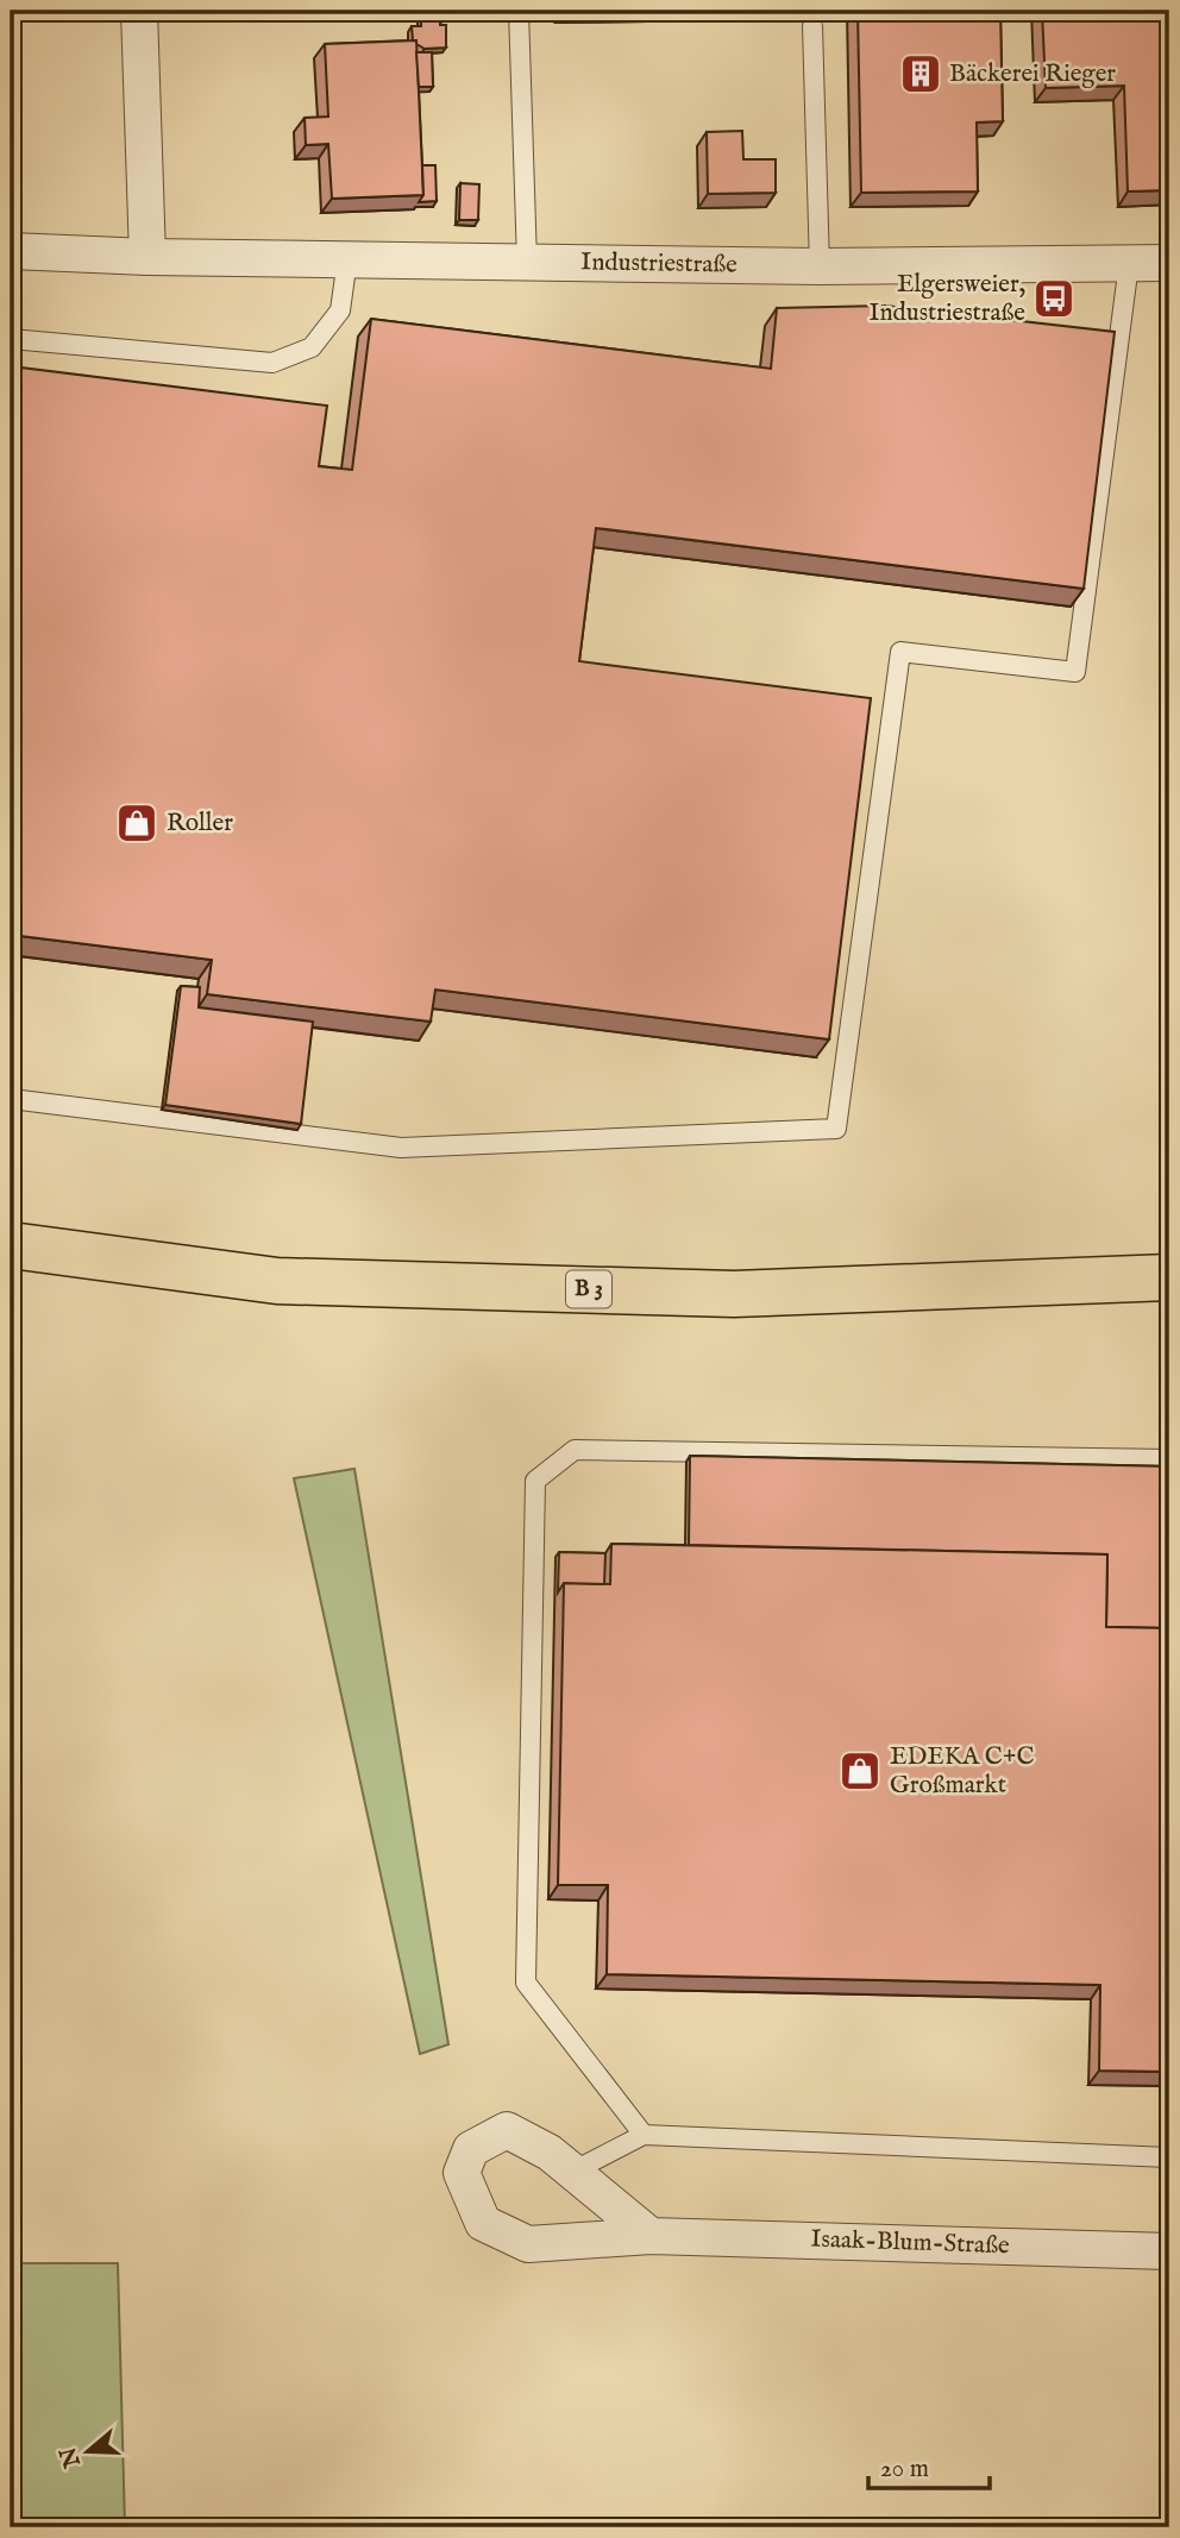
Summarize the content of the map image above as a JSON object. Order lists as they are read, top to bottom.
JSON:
{
  "streets": {
    "main road": ["B 3"],
    "street": ["Industriestraße", "Isaak-Blum-Straße"]
  },
  "places": {
    "building": ["Bäckerei Rieger"],
    "bus stop": ["Elgersweier, Industriestraße"],
    "shop": ["Roller", "EDEKA C+C Großmarkt"]
  },
  "scale_bar": "20 m",
  "north": "left"
}
